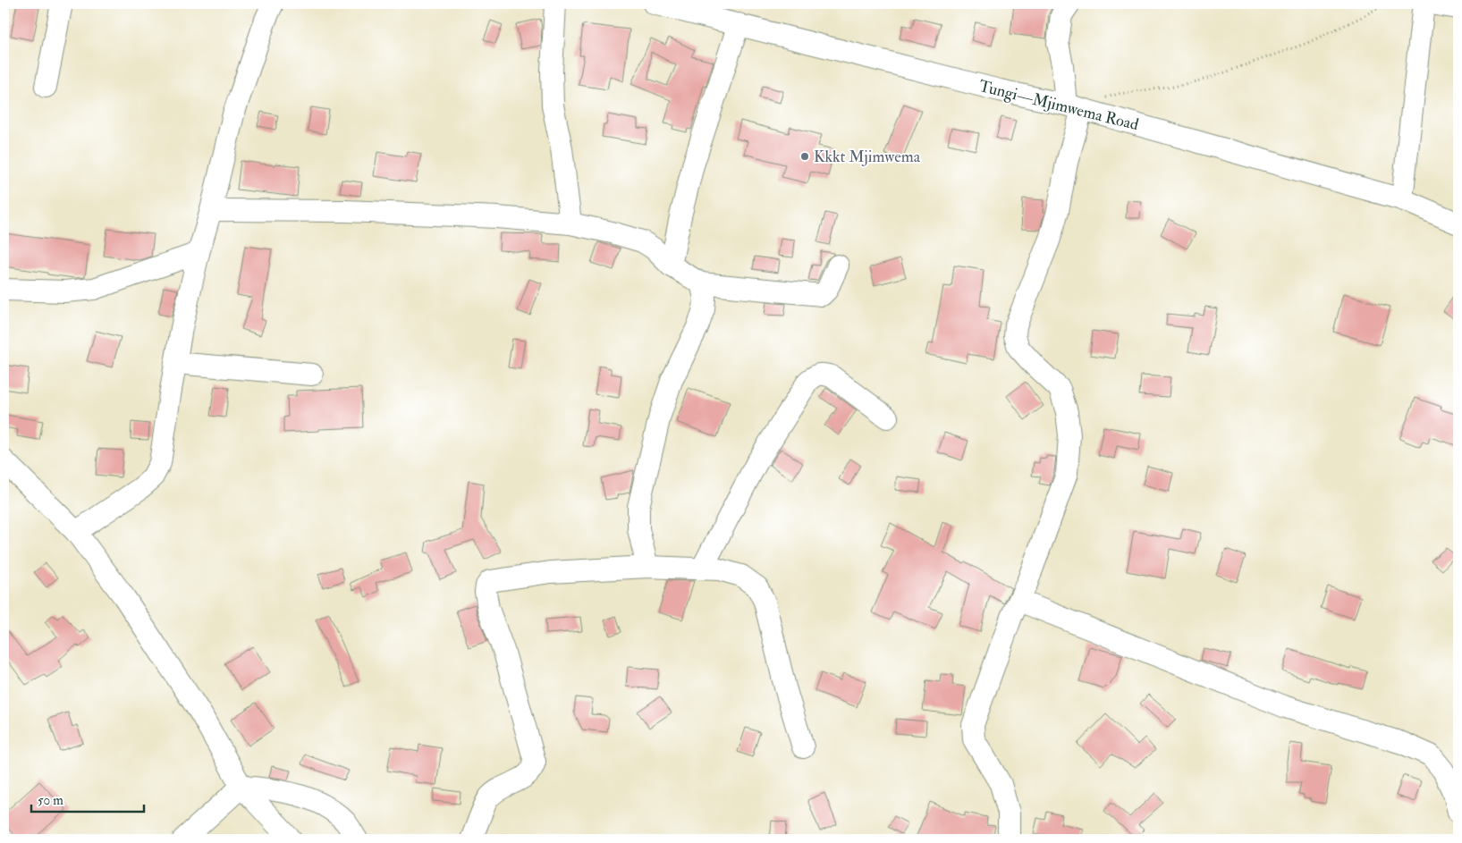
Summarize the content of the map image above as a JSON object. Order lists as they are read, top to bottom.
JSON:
{
  "streets": {
    "street": ["Tungi—Mjimwema Road"]
  },
  "places": ["Kkkt Mjimwema"],
  "scale_bar": "50 m"
}
